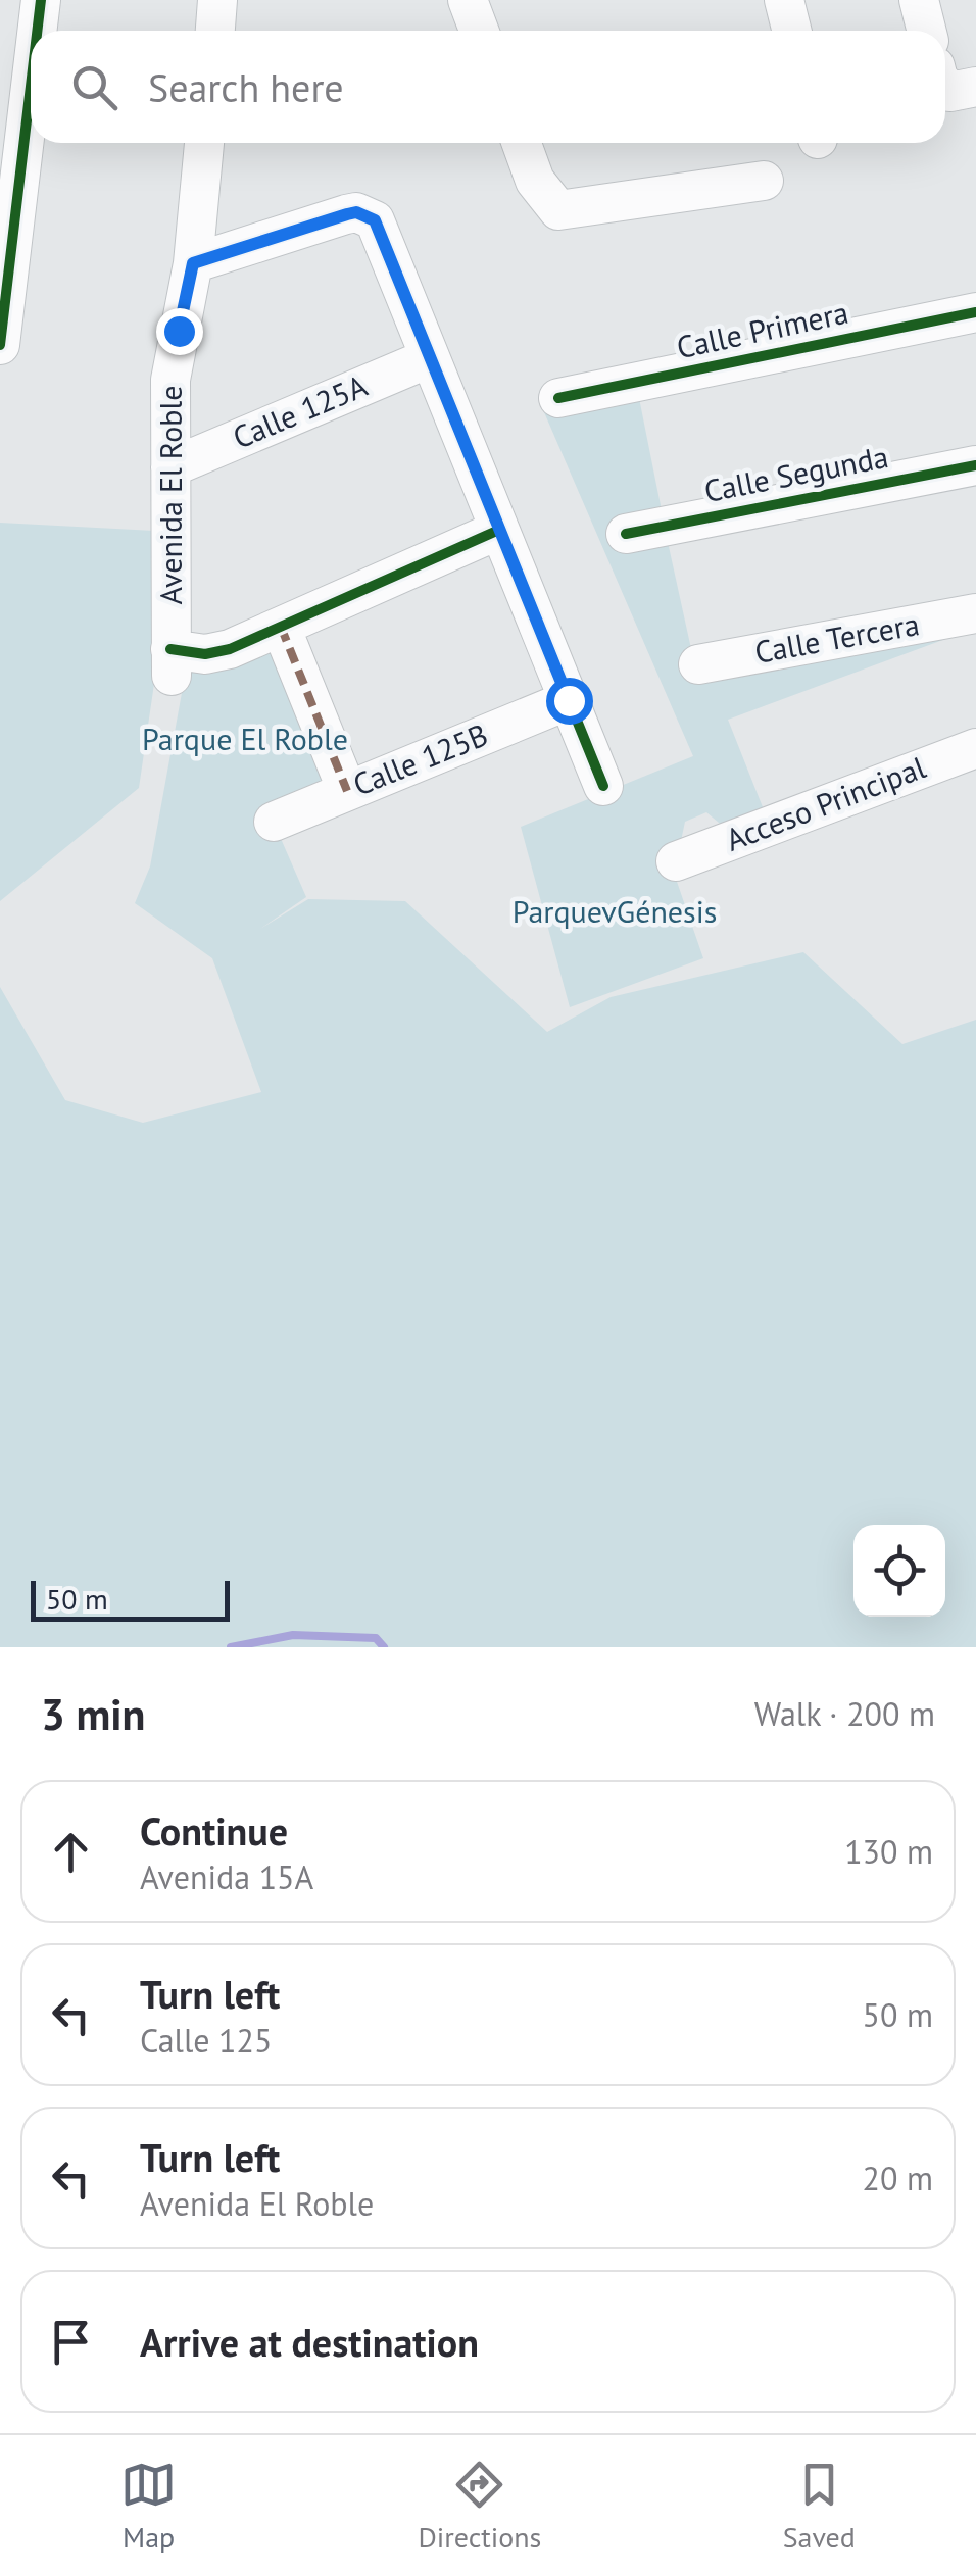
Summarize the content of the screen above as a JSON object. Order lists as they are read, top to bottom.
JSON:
{
  "streets": {
    "street": [
      "Calle Primera",
      "Calle 125A",
      "Calle Segunda",
      "Avenida El Roble",
      "Calle Tercera",
      "Calle 125B",
      "Acceso Principal"
    ]
  },
  "crossings": [
    ["Calle 125A", "Avenida El Roble"]
  ],
  "parks": ["Parque El Roble", "ParquevGénesis"],
  "scale_bar": "50 m",
  "page": {
    "search": "Search here",
    "scale": "50 m",
    "heading": ["3 min", "Walk · 200 m"],
    "list": [
      ["Continue", "Avenida 15A", "130 m"],
      ["Turn left", "Calle 125", "50 m"],
      ["Turn left", "Avenida El Roble", "20 m"],
      "Arrive at destination"
    ],
    "nav": ["Map", "Directions", "Saved"]
  }
}
